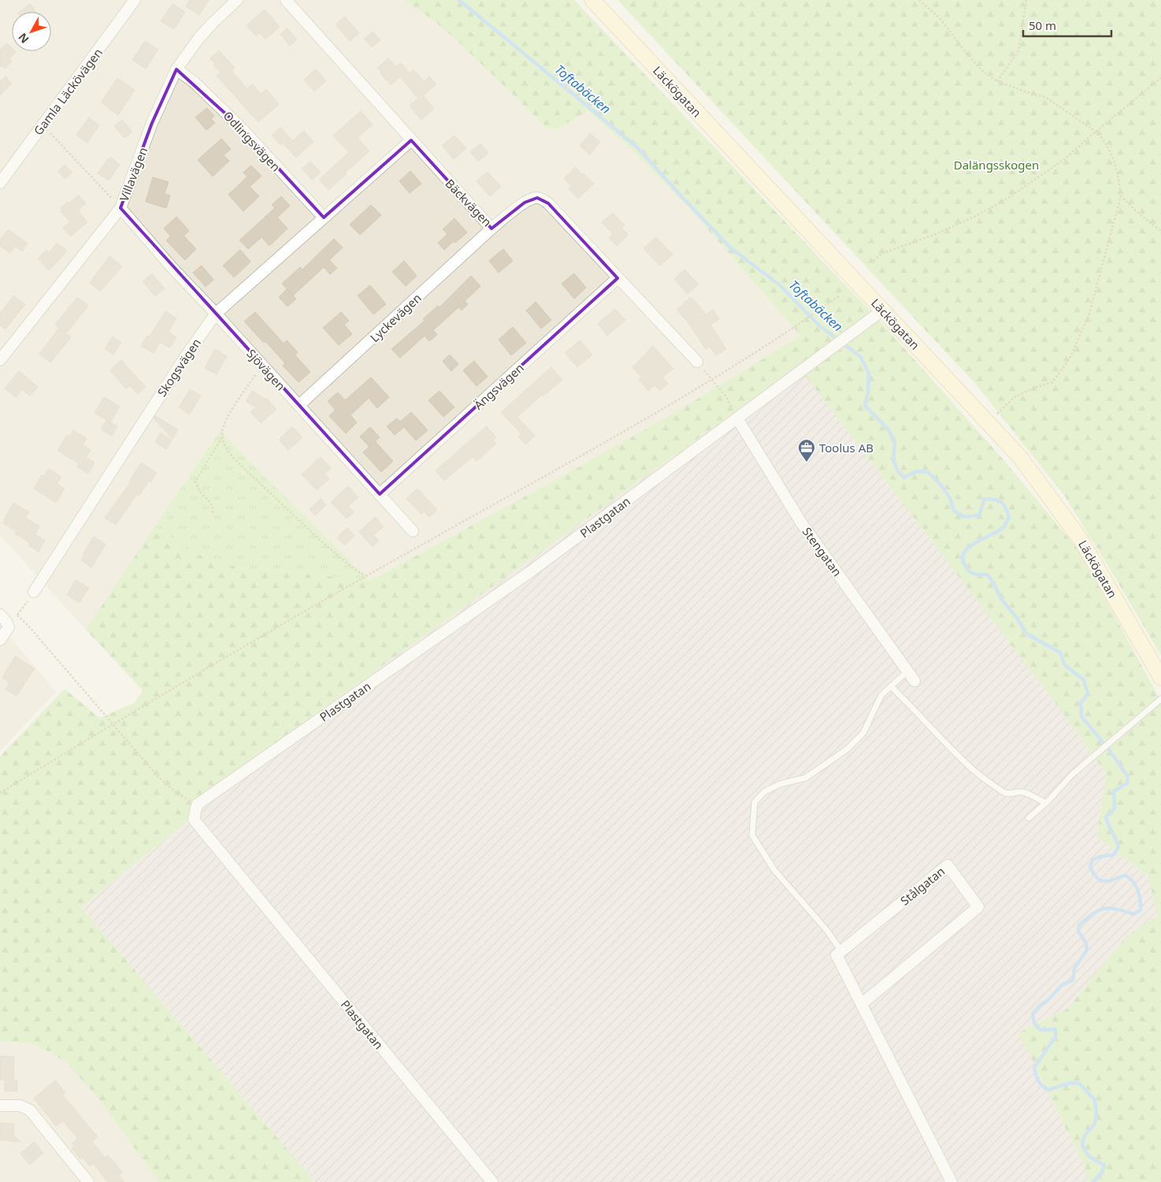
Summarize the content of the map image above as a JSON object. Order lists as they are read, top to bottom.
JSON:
{
  "streets": {
    "main road": ["Läckögatan"],
    "street": [
      "Gamla Läckövägen",
      "Odlingsvägen",
      "Villavägen",
      "Bäckvägen",
      "Lyckevägen",
      "Skogsvägen",
      "Sjövägen",
      "Ängsvägen",
      "Plastgatan",
      "Stengatan",
      "Stålgatan"
    ]
  },
  "crossings": [
    ["Läckögatan", "Plastgatan"],
    ["Odlingsvägen", "Villavägen"],
    ["Odlingsvägen", "Skogsvägen"],
    ["Villavägen", "Sjövägen"],
    ["Bäckvägen", "Lyckevägen"],
    ["Bäckvägen", "Skogsvägen"],
    ["Bäckvägen", "Ängsvägen"],
    ["Lyckevägen", "Sjövägen"],
    ["Skogsvägen", "Sjövägen"],
    ["Sjövägen", "Ängsvägen"],
    ["Plastgatan", "Stengatan"]
  ],
  "water": ["Toftabäcken"],
  "parks": ["Dalängsskogen"],
  "places": {
    "office": ["Toolus AB"]
  },
  "scale_bar": "50 m",
  "north": "bottom left"
}
